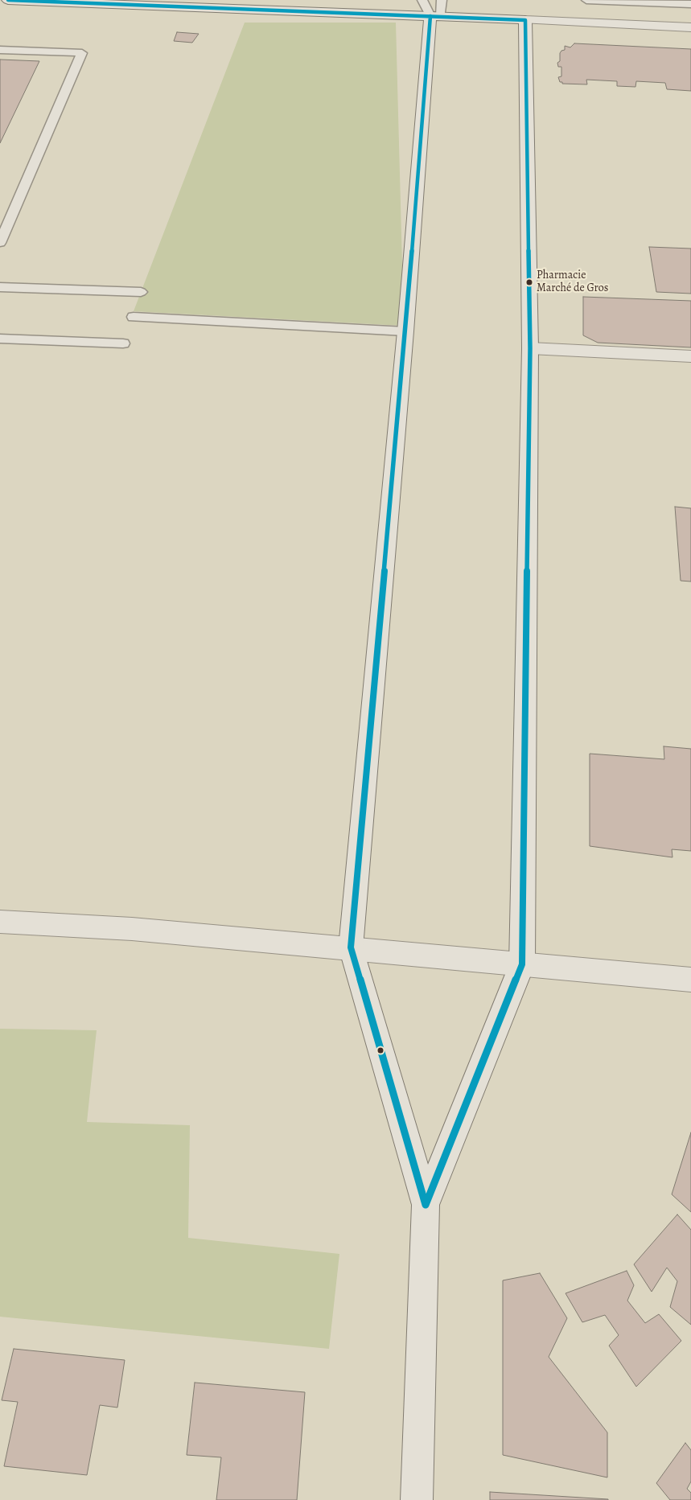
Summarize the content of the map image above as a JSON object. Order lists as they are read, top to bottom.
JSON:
{
  "places": ["Pharmacie Marché de Gros"]
}
